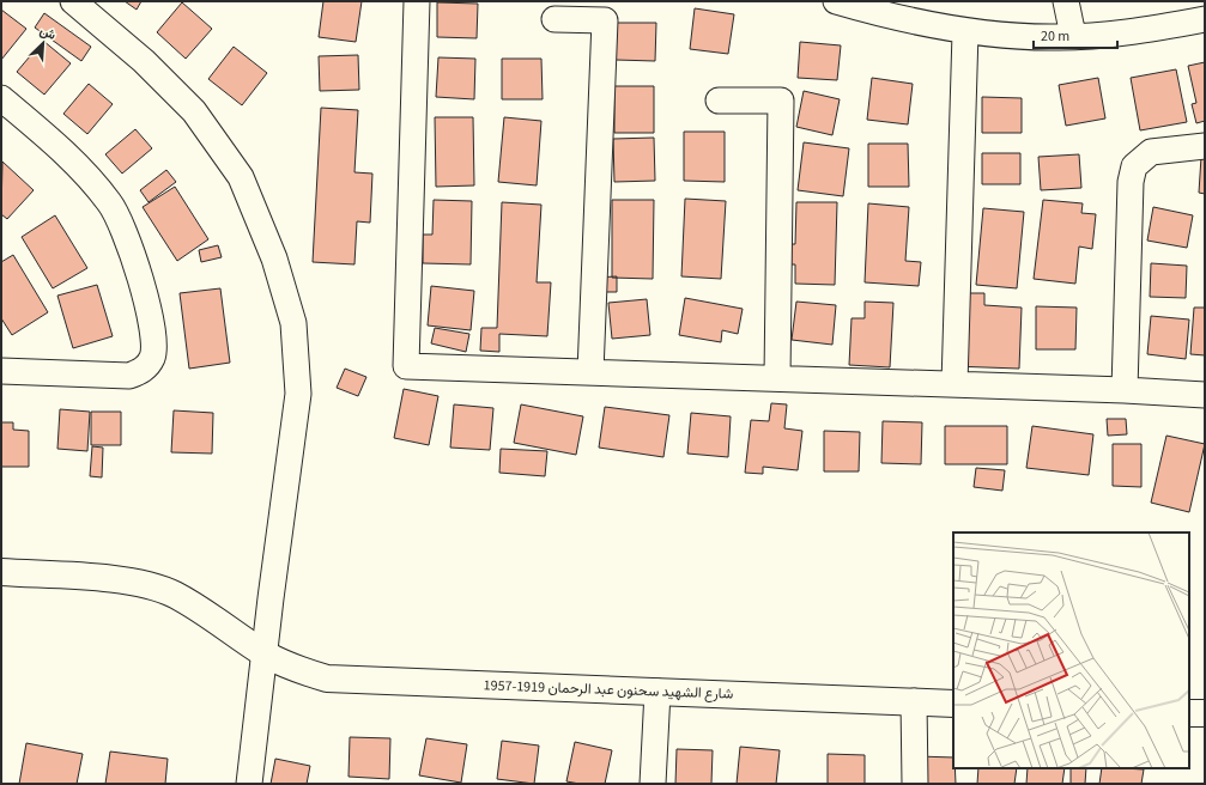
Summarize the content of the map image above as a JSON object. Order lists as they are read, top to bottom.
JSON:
{
  "streets": {
    "street": ["شارع الشهيد سحنون عبد الرحمان 1919-1957"]
  },
  "scale_bar": "20 m",
  "north": "top right"
}
